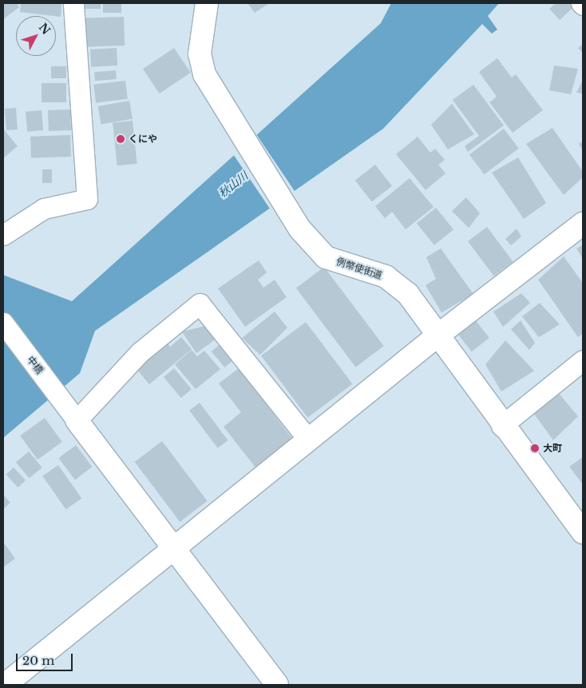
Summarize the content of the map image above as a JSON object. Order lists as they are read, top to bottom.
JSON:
{
  "streets": {
    "street": ["例幣使街道", "中橋"]
  },
  "water": ["秋山川"],
  "places": ["くにや", "大町"],
  "scale_bar": "20 m",
  "north": "top right"
}
